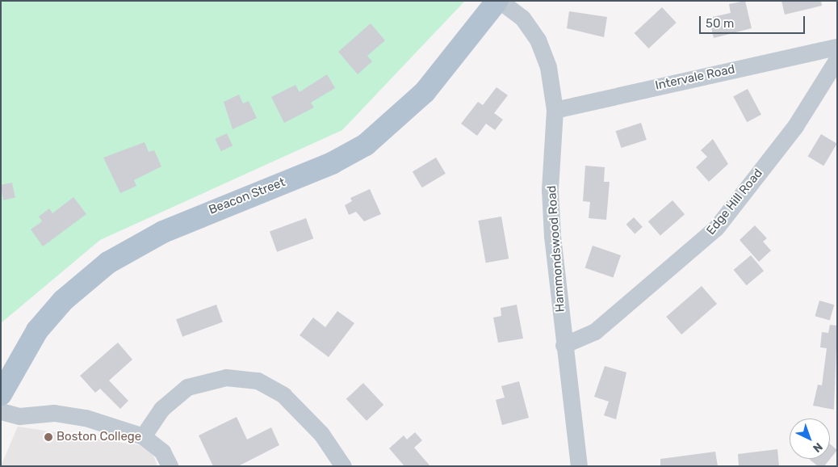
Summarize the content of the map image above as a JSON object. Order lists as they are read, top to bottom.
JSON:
{
  "streets": {
    "main road": ["Beacon Street"],
    "street": ["Intervale Road", "Edge Hill Road", "Hammondswood Road"]
  },
  "crossings": [
    ["Intervale Road", "Hammondswood Road"],
    ["Beacon Street", "Hammondswood Road"],
    ["Edge Hill Road", "Hammondswood Road"]
  ],
  "places": ["Boston College"],
  "scale_bar": "50 m",
  "north": "bottom right"
}
